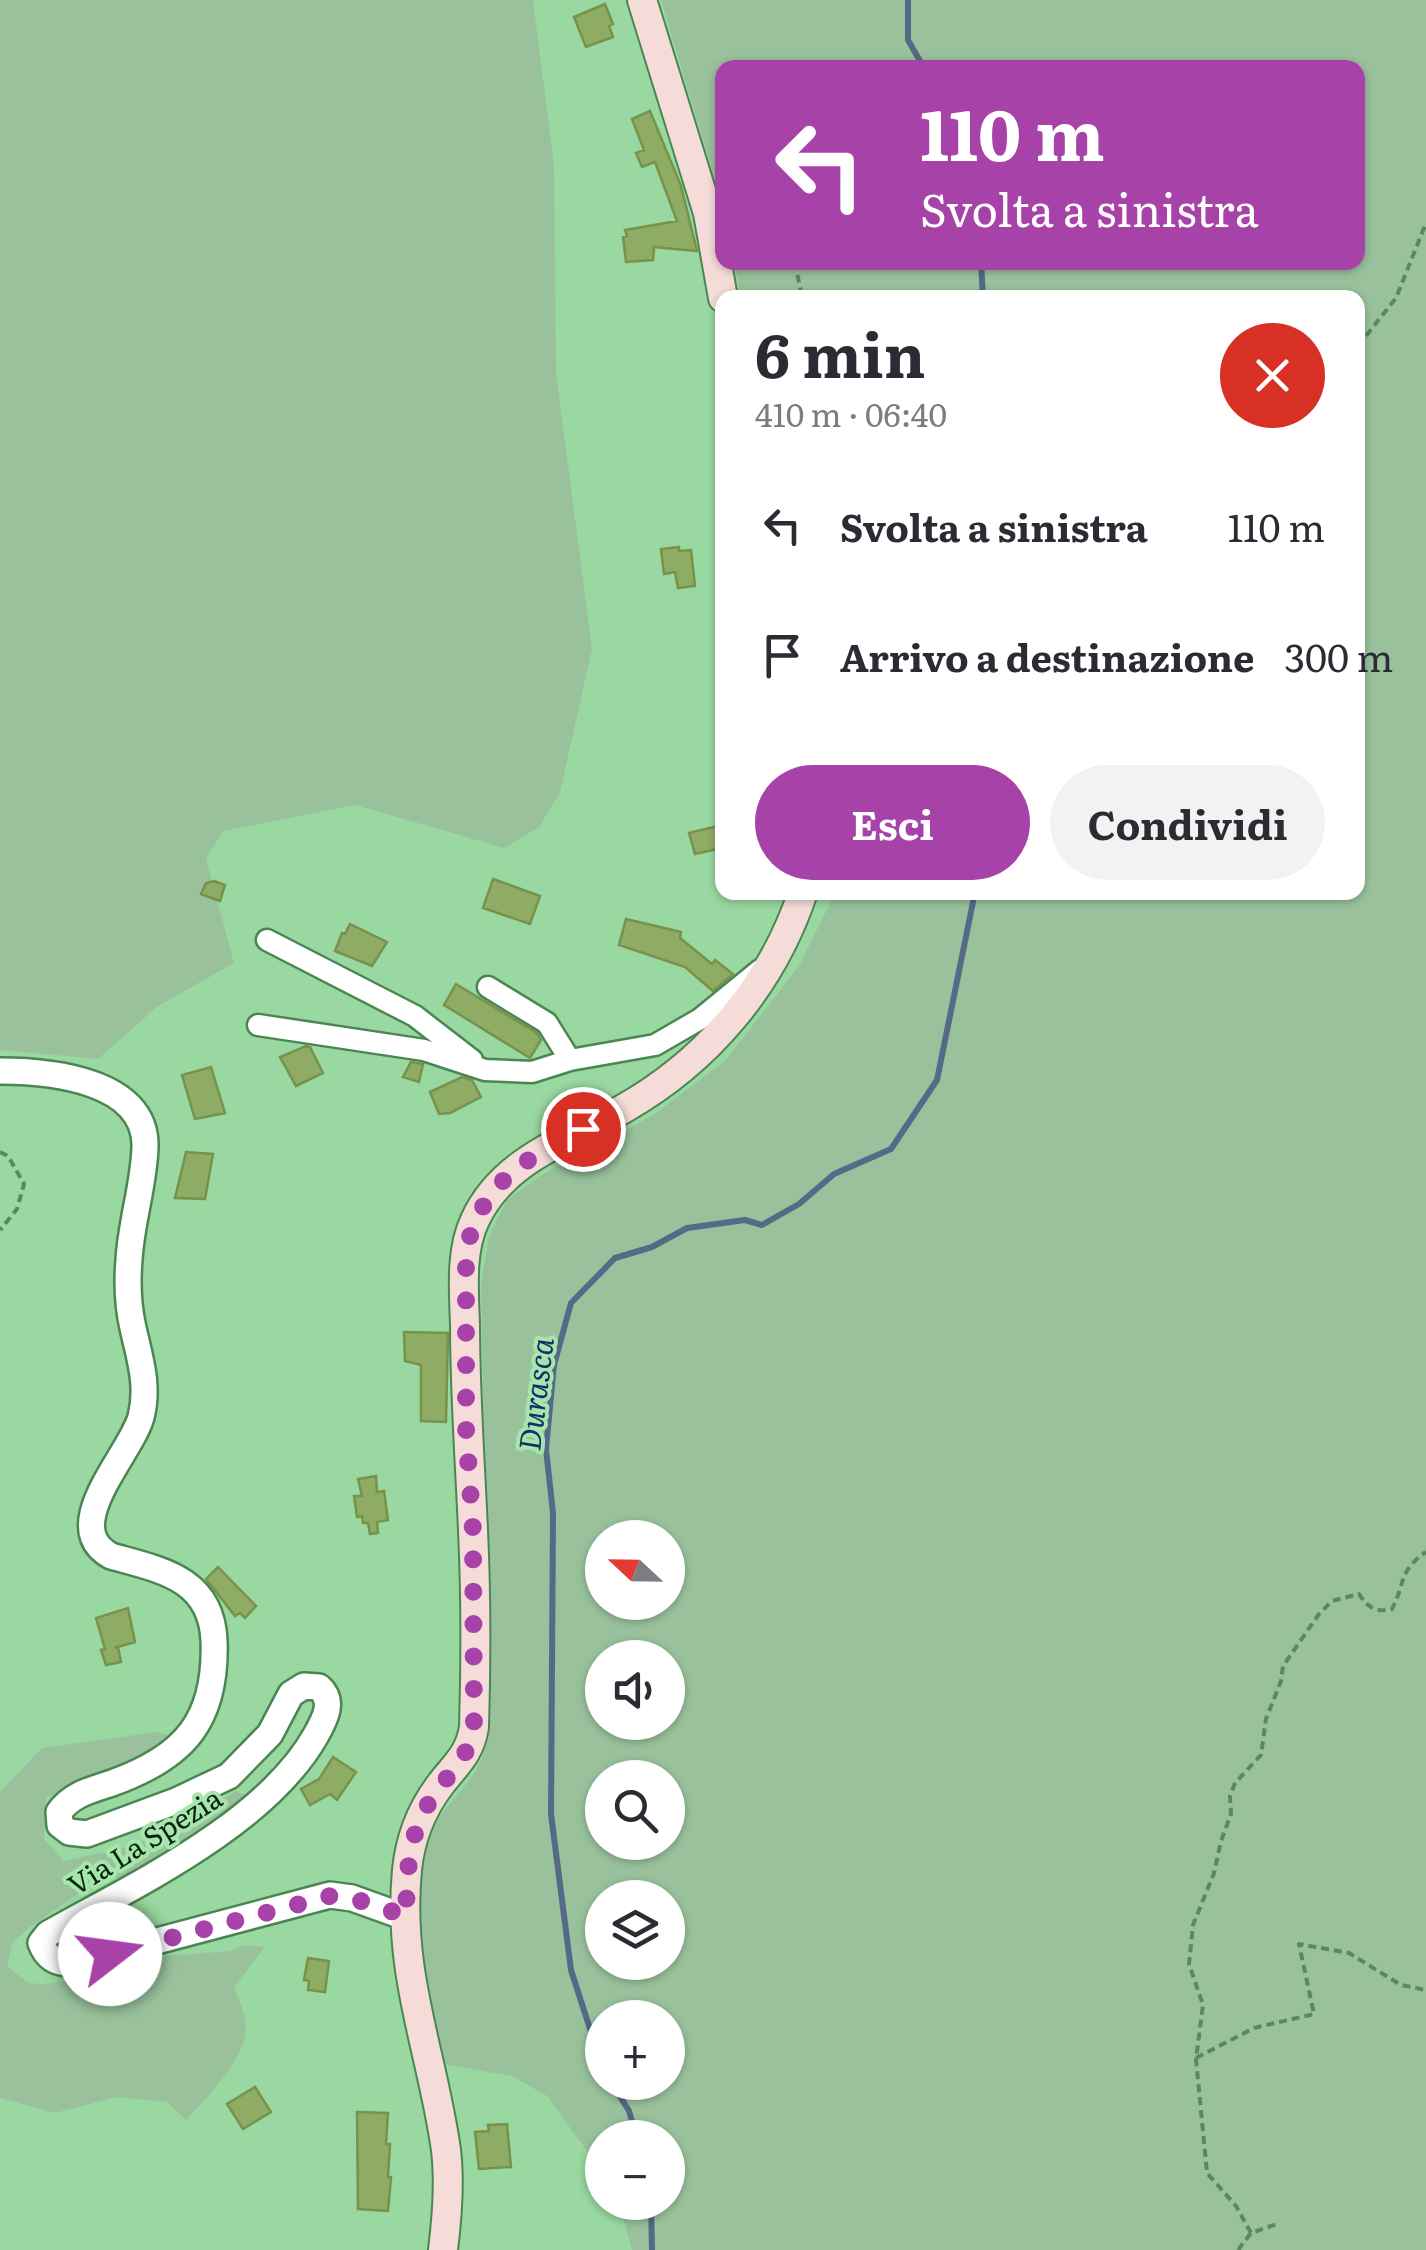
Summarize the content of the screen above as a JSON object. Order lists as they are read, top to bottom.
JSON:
{
  "streets": {
    "street": ["Via La Spezia"]
  },
  "water": ["Durasca"],
  "north": "left",
  "page": {
    "turn": ["110 m", "Svolta a sinistra"],
    "heading": ["6 min", "410 m · 06:40"],
    "list": [
      {
        "name": "Svolta a sinistra",
        "value": "110 m"
      },
      {
        "name": "Arrivo a destinazione",
        "value": "300 m"
      }
    ],
    "buttons": ["Esci", "Condividi"],
    "map_buttons": ["+", "−"]
  }
}
